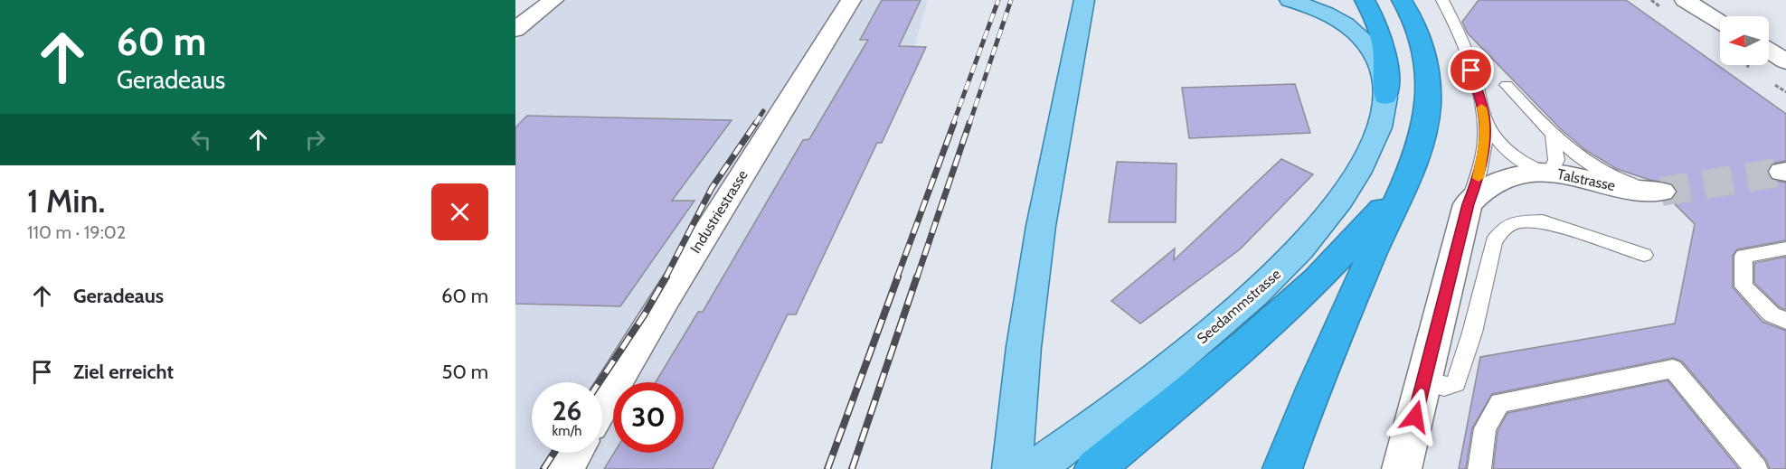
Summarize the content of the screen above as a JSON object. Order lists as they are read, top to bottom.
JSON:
{
  "streets": {
    "main road": ["Seedammstrasse"],
    "street": ["Talstrasse", "Industriestrasse"]
  },
  "north": "left",
  "page": {
    "turn": ["60 m", "Geradeaus"],
    "heading": ["1 Min.", "110 m · 19:02"],
    "list": [
      {
        "name": "Geradeaus",
        "value": "60 m"
      },
      {
        "name": "Ziel erreicht",
        "value": "50 m"
      }
    ],
    "speed": "26 km/h",
    "limit": "30"
  }
}
